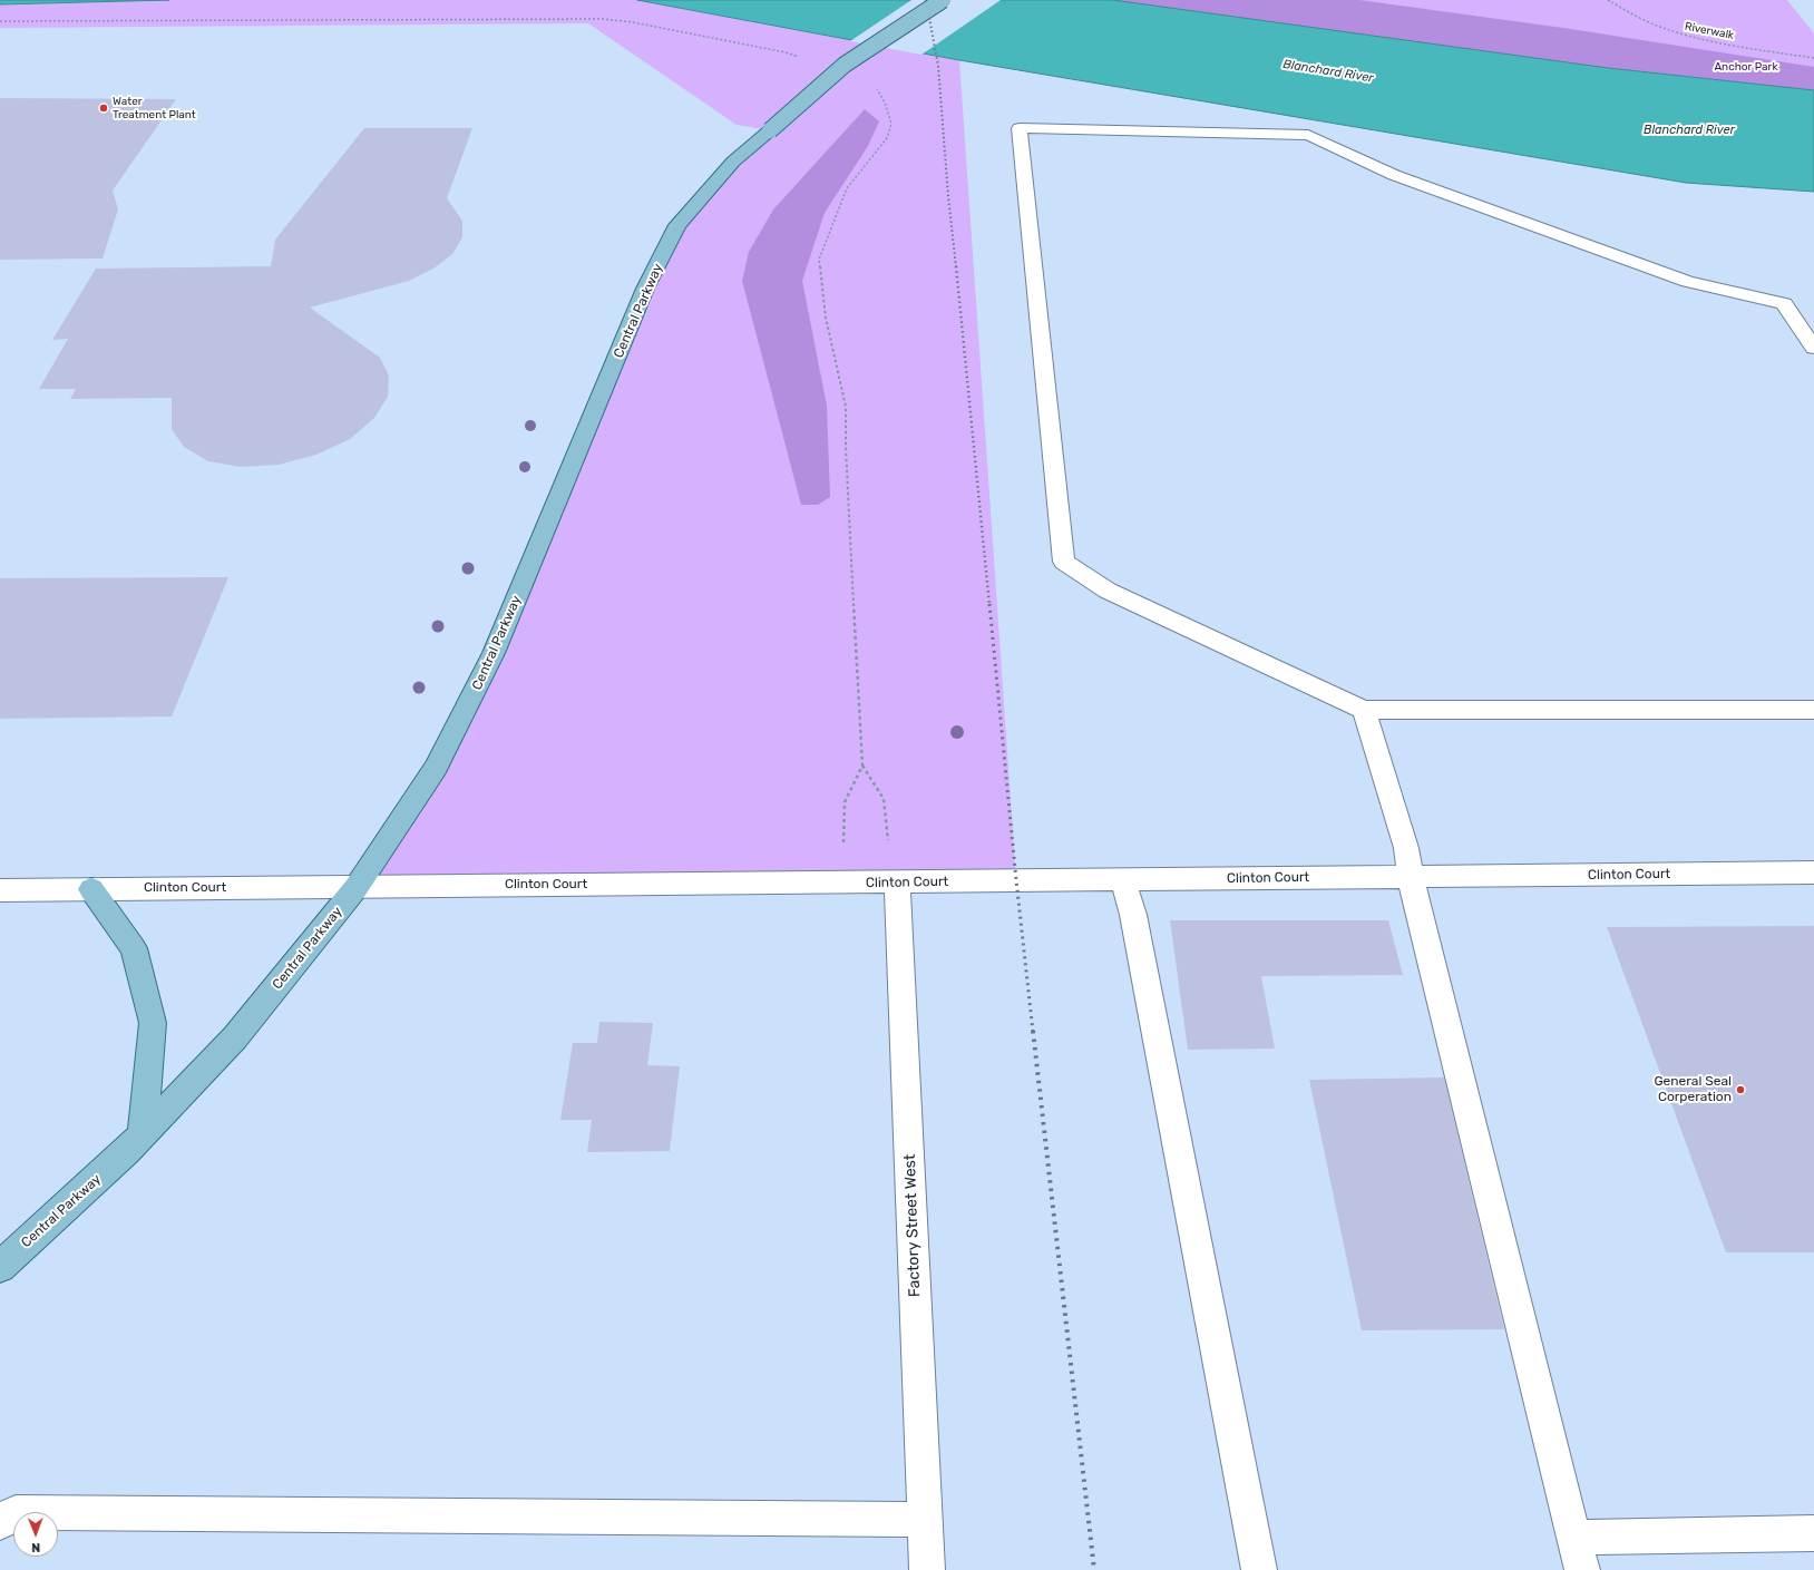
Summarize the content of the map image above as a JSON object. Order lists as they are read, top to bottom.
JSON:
{
  "streets": {
    "main road": ["Central Parkway"],
    "street": ["Clinton Court", "Factory Street West"],
    "path": ["Riverwalk"]
  },
  "crossings": [
    ["Central Parkway", "Clinton Court"],
    ["Clinton Court", "Factory Street West"]
  ],
  "water": ["Blanchard River"],
  "parks": ["Anchor Park"],
  "places": ["Water Treatment Plant", "General Seal Corperation"],
  "north": "bottom"
}
